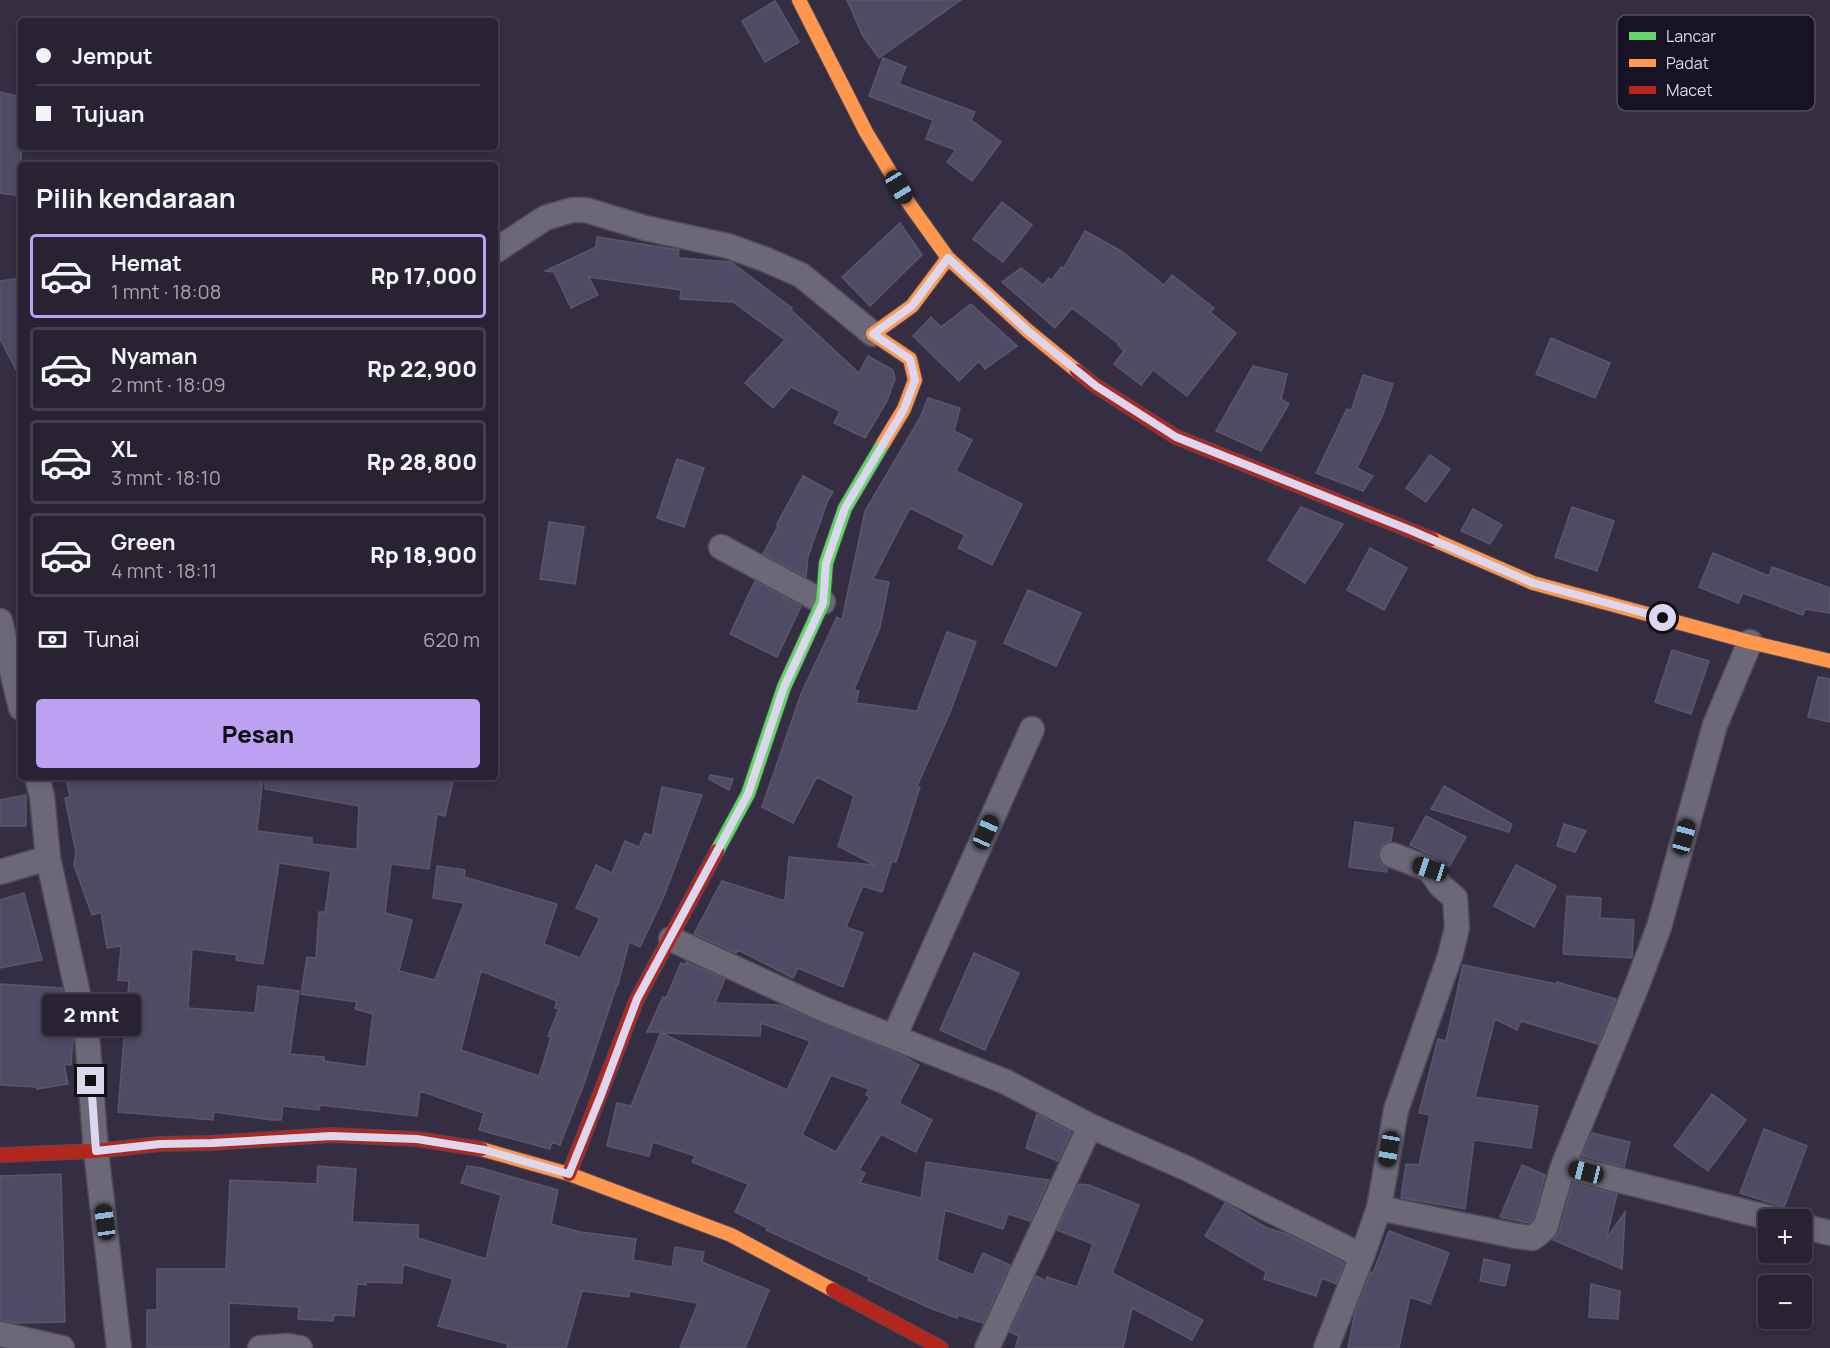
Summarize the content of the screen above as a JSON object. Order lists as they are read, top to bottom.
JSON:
{
  "legend": ["Lancar", "Padat", "Macet"],
  "page": {
    "banner": ["Jemput", "Tujuan"],
    "heading": "Pilih kendaraan",
    "list": [
      {
        "name": "Hemat",
        "note": "1 mnt · 18:08",
        "value": "Rp 17,000"
      },
      {
        "name": "Nyaman",
        "note": "2 mnt · 18:09",
        "value": "Rp 22,900"
      },
      {
        "name": "XL",
        "note": "3 mnt · 18:10",
        "value": "Rp 28,800"
      },
      {
        "name": "Green",
        "note": "4 mnt · 18:11",
        "value": "Rp 18,900"
      }
    ],
    "pay": ["Tunai", "620 m"],
    "buttons": "Pesan",
    "bubble": "2 mnt",
    "map_buttons": ["+", "−"]
  }
}
